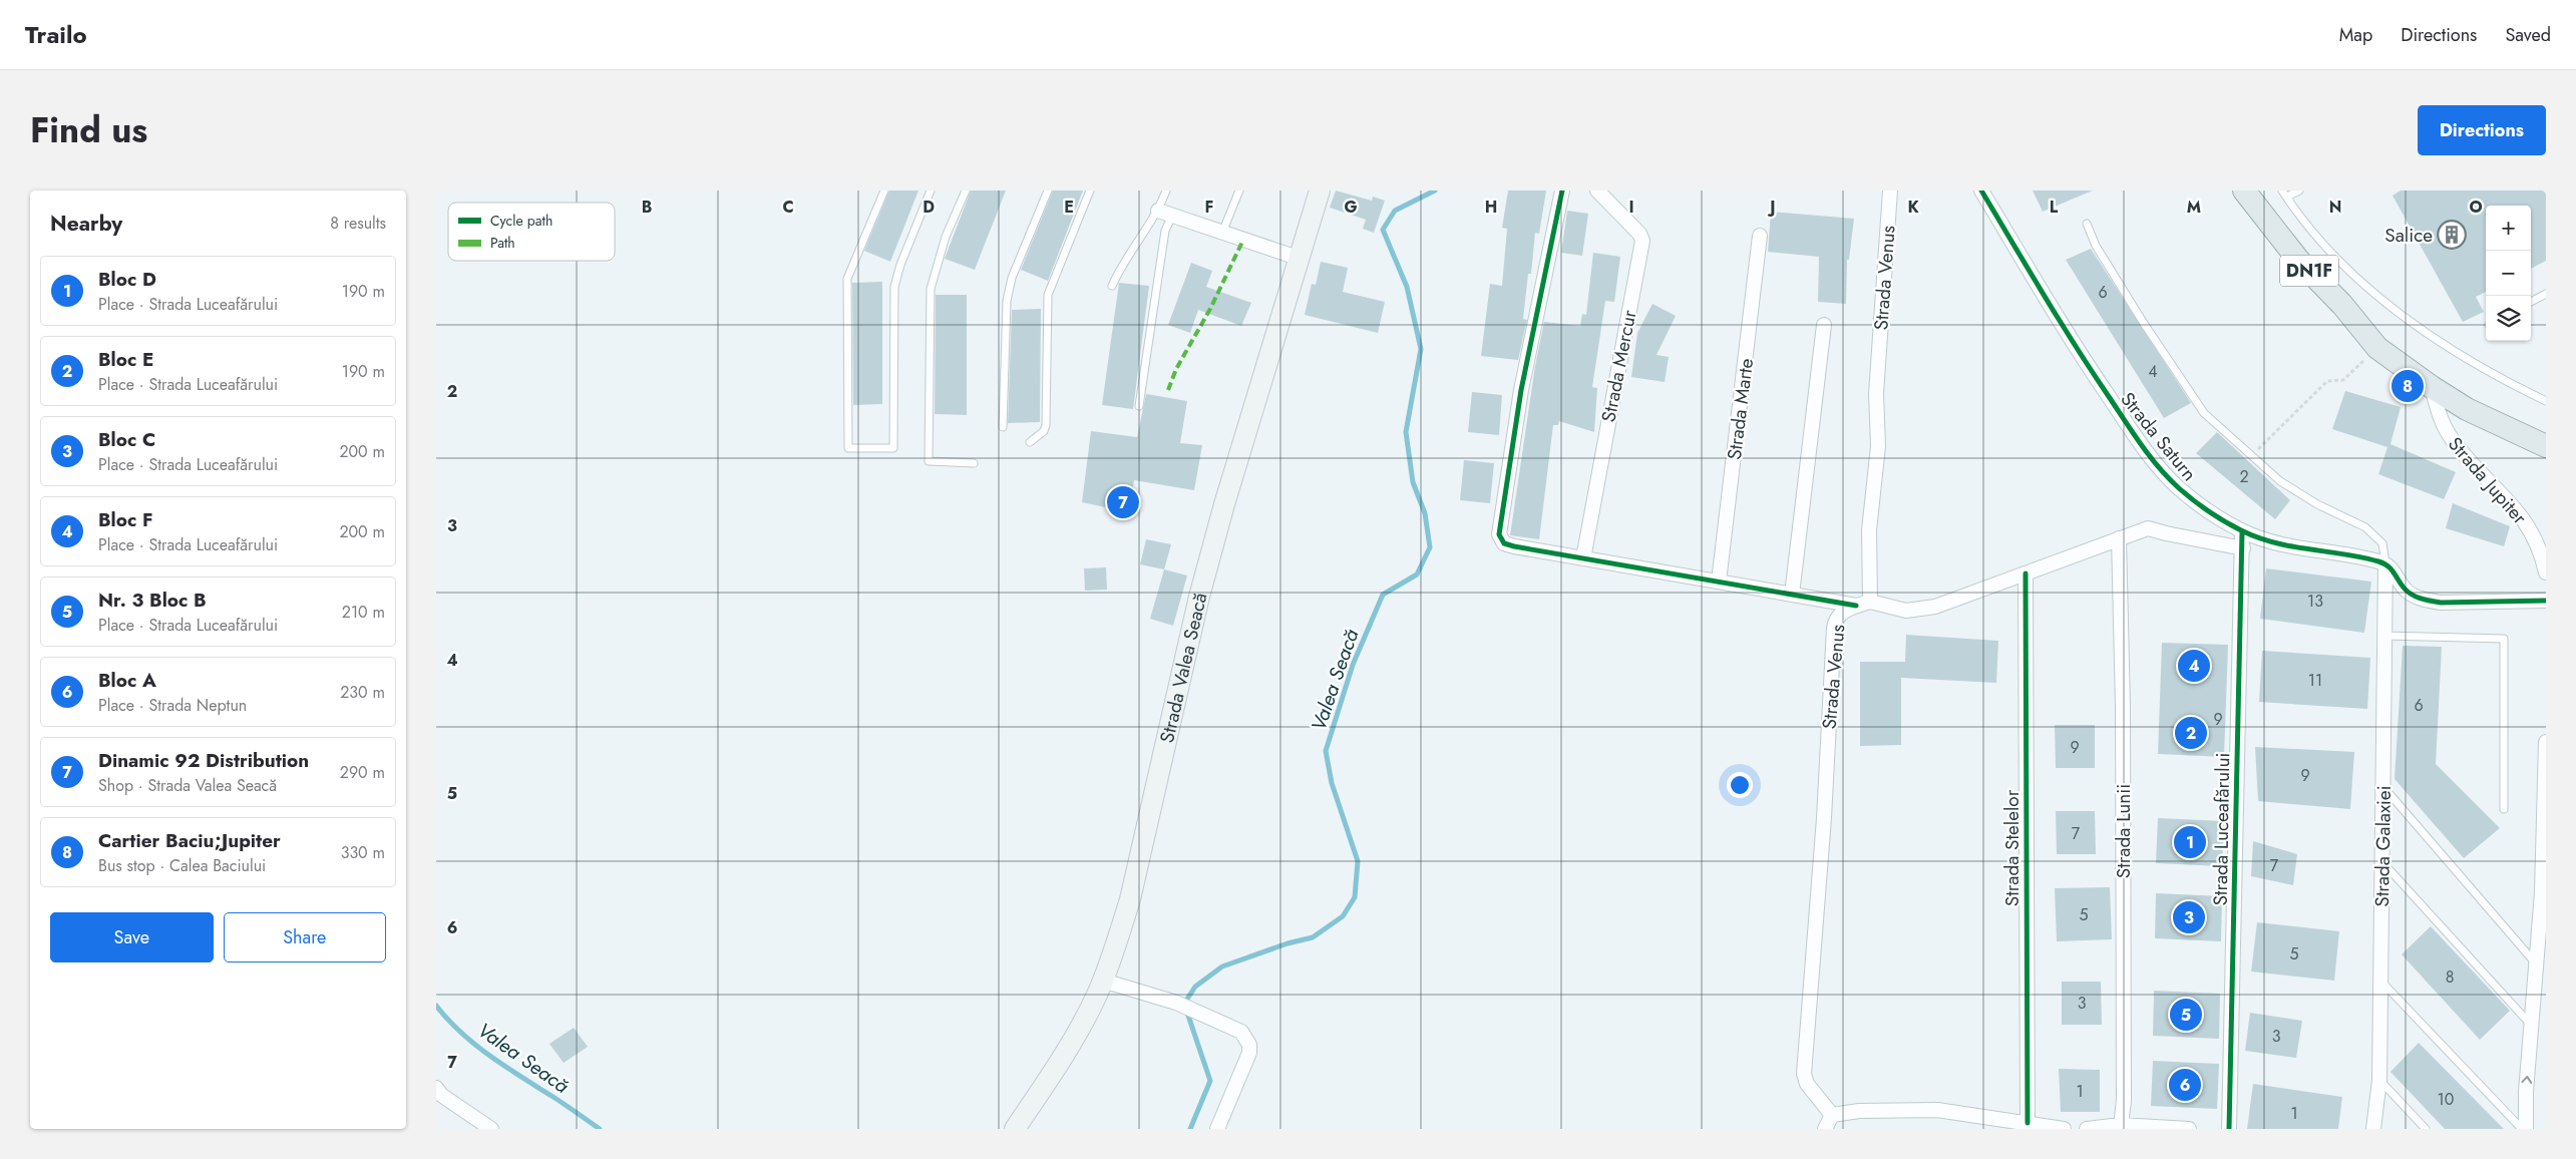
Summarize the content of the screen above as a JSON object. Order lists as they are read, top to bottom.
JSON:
{
  "streets": {
    "main road": ["DN1F", "Strada Valea Seacă"],
    "street": [
      "Strada Venus",
      "Strada Mercur",
      "Strada Marte",
      "Strada Saturn",
      "Strada Jupiter",
      "Strada Luceafărului",
      "Strada Lunii",
      "Strada Galaxiei",
      "Strada Stelelor"
    ]
  },
  "crossings": [
    ["DN1F", "Strada Jupiter"],
    ["Strada Saturn", "Strada Luceafărului"],
    ["Strada Saturn", "Strada Galaxiei"]
  ],
  "water": ["Valea Seacă"],
  "places": {
    "building": ["Salice"]
  },
  "house_numbers": [
    "6",
    "4",
    "2",
    "13",
    "11",
    "6",
    "9",
    "9",
    "9",
    "7",
    "7",
    "5",
    "5",
    "8",
    "3",
    "3",
    "1",
    "10",
    "1"
  ],
  "legend": ["Cycle path", "Path"],
  "page": {
    "header": "Trailo",
    "nav": ["Map", "Directions", "Saved"],
    "title": "Find us",
    "buttons": [
      "Directions",
      ["Save", "Share"]
    ],
    "heading": ["Nearby", "8 results"],
    "map_buttons": ["+", "−"],
    "list": [
      {
        "mark": "1",
        "name": "Bloc D",
        "note": "Place · Strada Luceafărului",
        "value": "190 m"
      },
      {
        "mark": "2",
        "name": "Bloc E",
        "note": "Place · Strada Luceafărului",
        "value": "190 m"
      },
      {
        "mark": "3",
        "name": "Bloc C",
        "note": "Place · Strada Luceafărului",
        "value": "200 m"
      },
      {
        "mark": "4",
        "name": "Bloc F",
        "note": "Place · Strada Luceafărului",
        "value": "200 m"
      },
      {
        "mark": "5",
        "name": "Nr. 3 Bloc B",
        "note": "Place · Strada Luceafărului",
        "value": "210 m"
      },
      {
        "mark": "6",
        "name": "Bloc A",
        "note": "Place · Strada Neptun",
        "value": "230 m"
      },
      {
        "mark": "7",
        "name": "Dinamic 92 Distribution",
        "note": "Shop · Strada Valea Seacă",
        "value": "290 m"
      },
      {
        "mark": "8",
        "name": "Cartier Baciu;Jupiter",
        "note": "Bus stop · Calea Baciului",
        "value": "330 m"
      }
    ],
    "pins": [
      "8",
      "7",
      "4",
      "2",
      "1",
      "3",
      "5",
      "6"
    ]
  },
  "grid": {
    "columns": [
      "B",
      "C",
      "D",
      "E",
      "F",
      "G",
      "H",
      "I",
      "J",
      "K",
      "L",
      "M",
      "N",
      "O"
    ],
    "rows": [
      "2",
      "3",
      "4",
      "5",
      "6",
      "7"
    ]
  }
}
